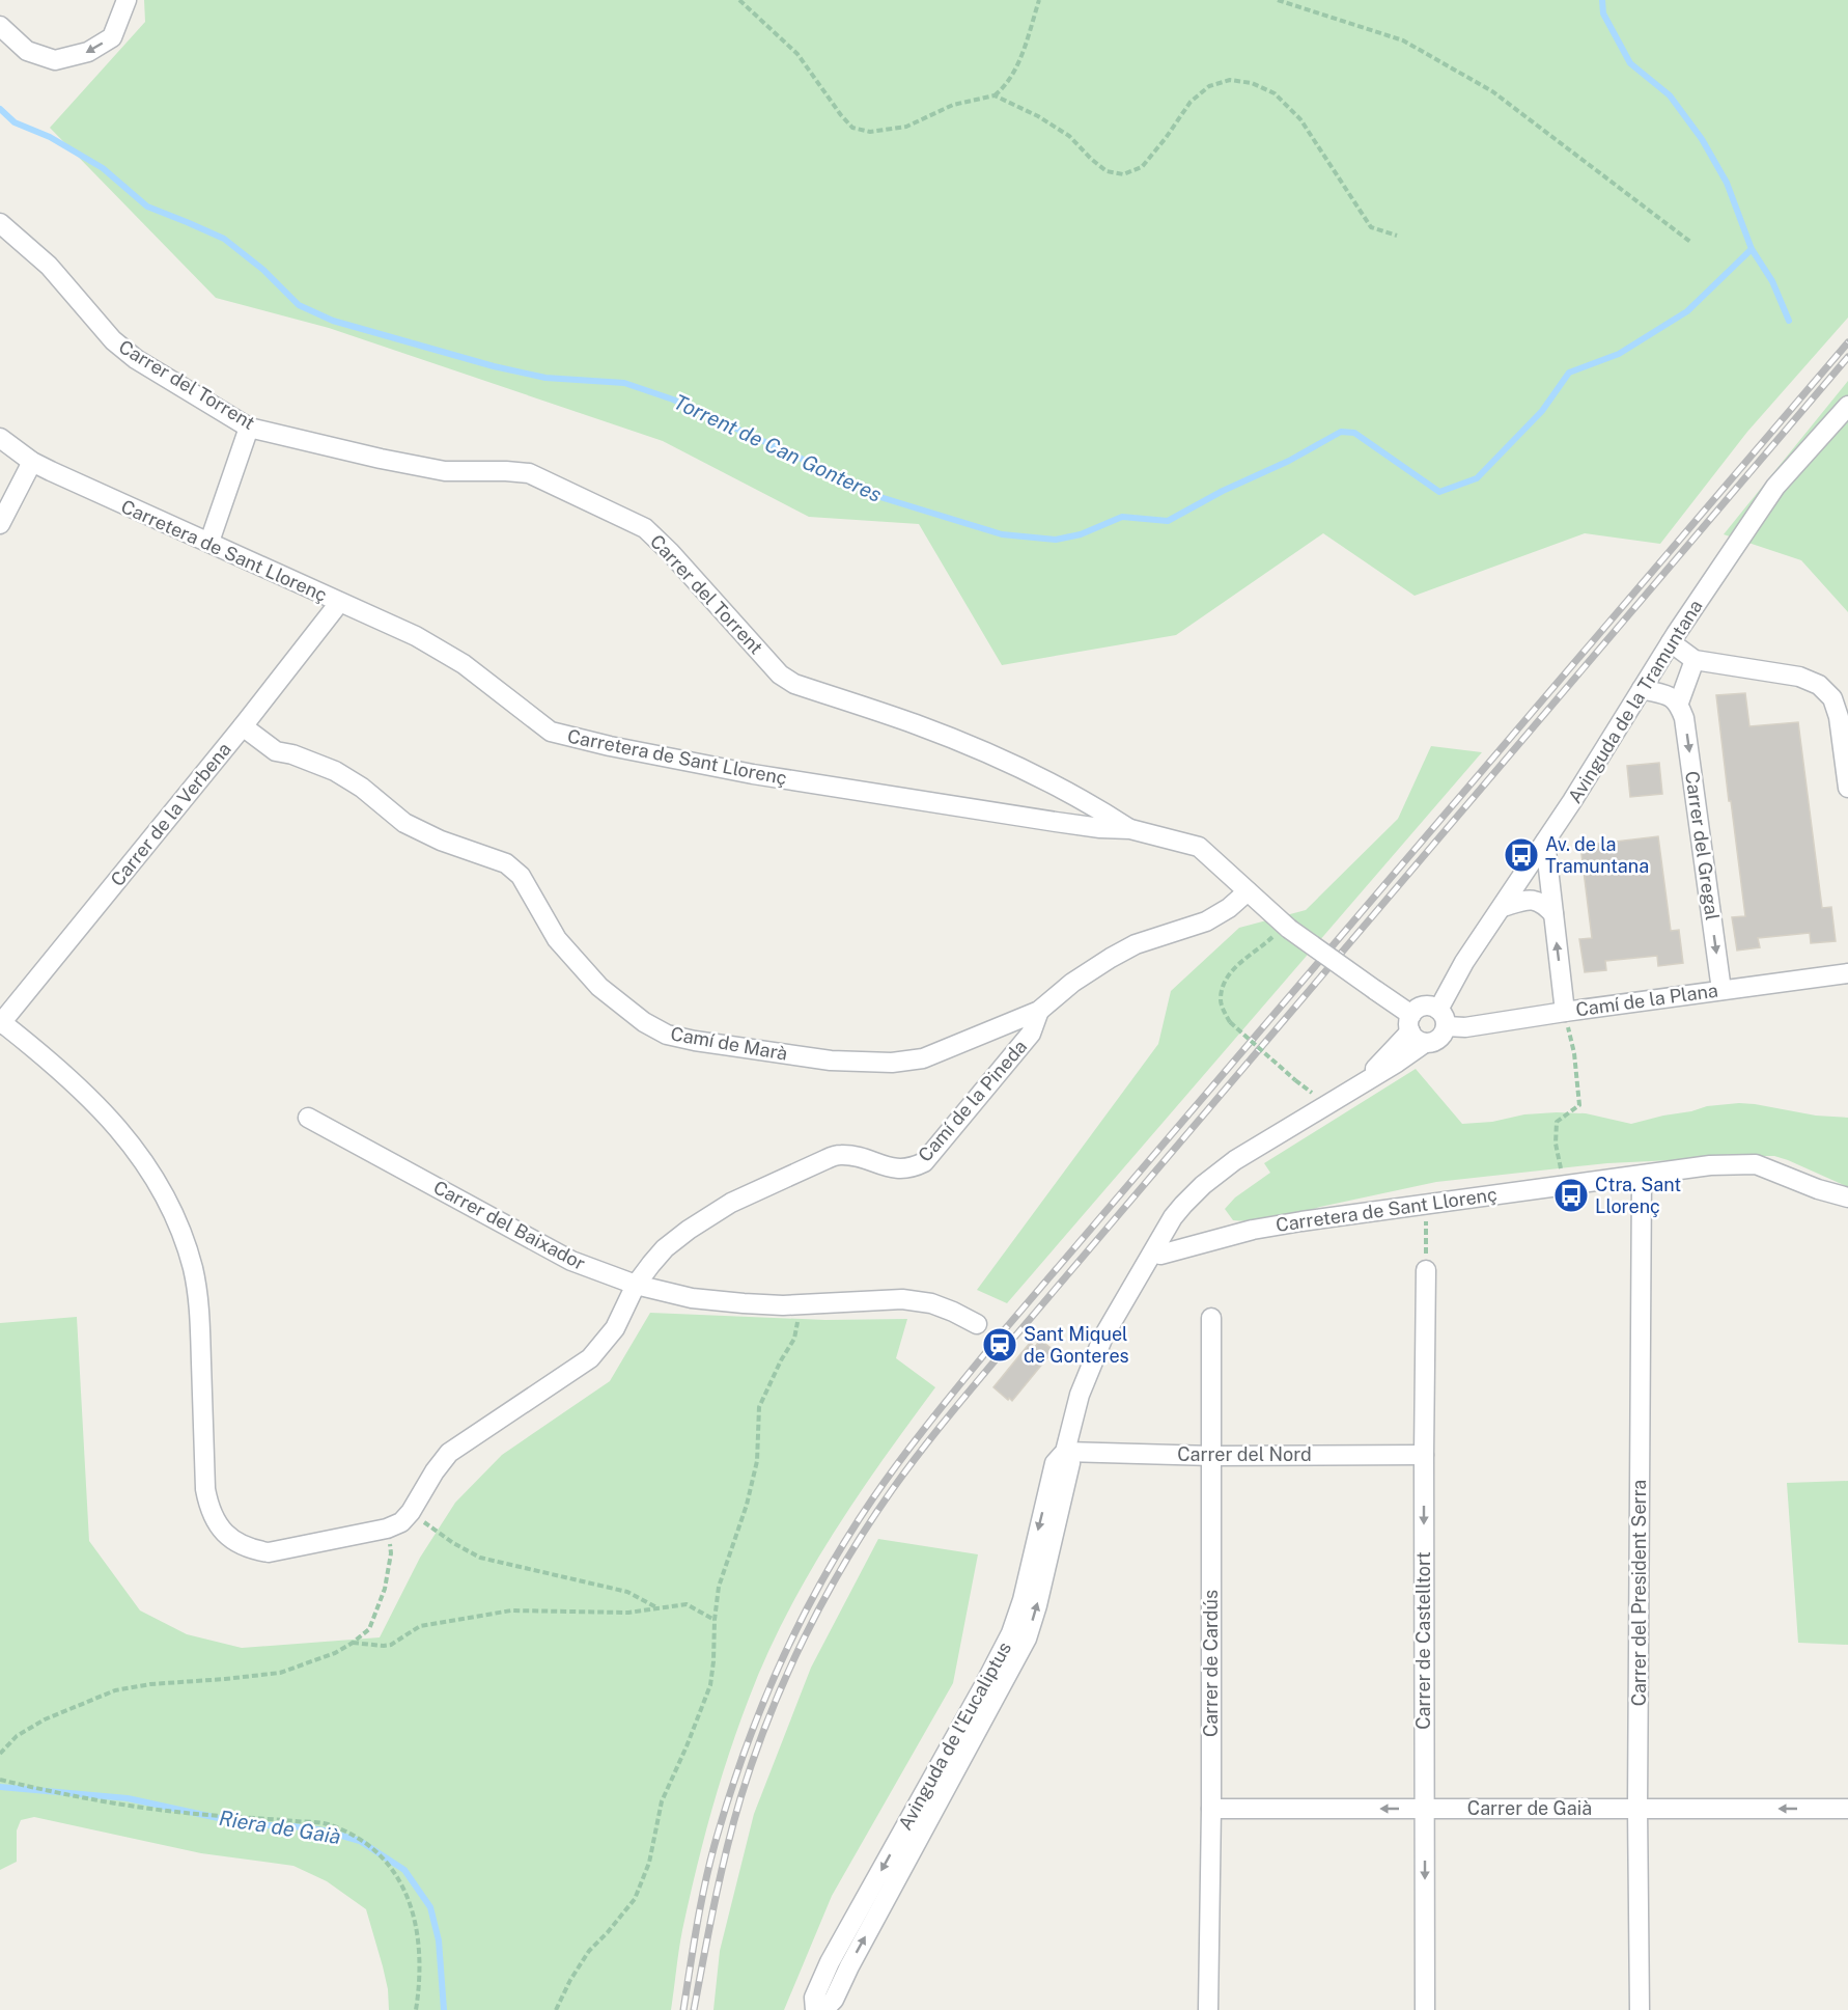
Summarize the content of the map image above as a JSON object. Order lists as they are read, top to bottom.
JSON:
{
  "streets": {
    "street": [
      "Carrer del Torrent",
      "Carretera de Sant Llorenç",
      "Avinguda de la Tramuntana",
      "Carrer de la Verbena",
      "Carrer del Gregal",
      "Camí de la Plana",
      "Camí de Marà",
      "Camí de la Pineda",
      "Carrer del Baixador",
      "Carrer del Nord",
      "Carrer del President Serra",
      "Carrer de Castelltort",
      "Carrer de Cardús",
      "Avinguda de l'Eucaliptus",
      "Carrer de Gaià"
    ]
  },
  "crossings": [
    ["Carrer del Torrent", "Carretera de Sant Llorenç"],
    ["Carretera de Sant Llorenç", "Carrer de la Verbena"],
    ["Carretera de Sant Llorenç", "Camí de la Plana"],
    ["Carretera de Sant Llorenç", "Camí de Marà"],
    ["Carretera de Sant Llorenç", "Carrer del President Serra"],
    ["Carretera de Sant Llorenç", "Avinguda de l'Eucaliptus"],
    ["Avinguda de la Tramuntana", "Camí de la Plana"],
    ["Carrer de la Verbena", "Camí de Marà"],
    ["Carrer del Gregal", "Camí de la Plana"],
    ["Camí de Marà", "Camí de la Pineda"],
    ["Camí de la Pineda", "Carrer del Baixador"],
    ["Carrer del Nord", "Carrer de Castelltort"],
    ["Carrer del Nord", "Carrer de Cardús"],
    ["Carrer del Nord", "Avinguda de l'Eucaliptus"],
    ["Carrer del President Serra", "Carrer de Gaià"],
    ["Carrer de Castelltort", "Carrer de Gaià"],
    ["Carrer de Cardús", "Carrer de Gaià"]
  ],
  "one_way": ["Carrer de Castelltort", "Carrer de Gaià"],
  "water": ["Torrent de Can Gonteres", "Riera de Gaià"],
  "places": {
    "bus stop": ["Av. de la Tramuntana", "Ctra. Sant Llorenç"],
    "station": ["Sant Miquel de Gonteres"]
  }
}
